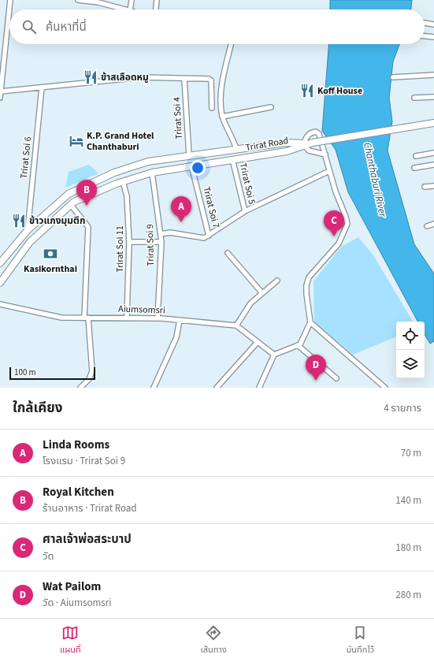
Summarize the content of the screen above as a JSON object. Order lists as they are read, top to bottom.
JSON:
{
  "streets": {
    "main road": ["Trirat Road"],
    "street": [
      "Trirat Soi 4",
      "Trirat Soi 6",
      "Trirat Soi 5",
      "Trirat Soi 7",
      "Trirat Soi 9",
      "Trirat Soi 11",
      "Aiumsomsri"
    ]
  },
  "crossings": [
    ["Trirat Soi 4", "Trirat Road"],
    ["Trirat Road", "Trirat Soi 6"],
    ["Trirat Road", "Trirat Soi 5"],
    ["Trirat Road", "Trirat Soi 7"],
    ["Trirat Road", "Trirat Soi 9"],
    ["Trirat Road", "Trirat Soi 11"],
    ["Trirat Soi 9", "Aiumsomsri"],
    ["Trirat Soi 11", "Aiumsomsri"]
  ],
  "water": ["Chanthaburi River"],
  "places": {
    "restaurant": ["ข้าสเลือดหมู", "Koff House", "ข้าวแกงมุมตึก"],
    "hotel": ["K.P. Grand Hotel Chanthaburi"],
    "bank": ["Kasikornthai"]
  },
  "scale_bar": "100 m",
  "page": {
    "search": "ค้นหาที่นี่",
    "pins": [
      "B",
      "A",
      "C",
      "D"
    ],
    "scale": "100 m",
    "heading": ["ใกล้เคียง", "4 รายการ"],
    "list": [
      {
        "mark": "A",
        "name": "Linda Rooms",
        "note": "โรงแรม · Trirat Soi 9",
        "value": "70 m"
      },
      {
        "mark": "B",
        "name": "Royal Kitchen",
        "note": "ร้านอาหาร · Trirat Road",
        "value": "140 m"
      },
      {
        "mark": "C",
        "name": "ศาลเจ้าพ่อสระบาป",
        "note": "วัด",
        "value": "180 m"
      },
      {
        "mark": "D",
        "name": "Wat Pailom",
        "note": "วัด · Aiumsomsri",
        "value": "280 m"
      }
    ],
    "nav": ["แผนที่", "เส้นทาง", "บันทึกไว้"]
  }
}
